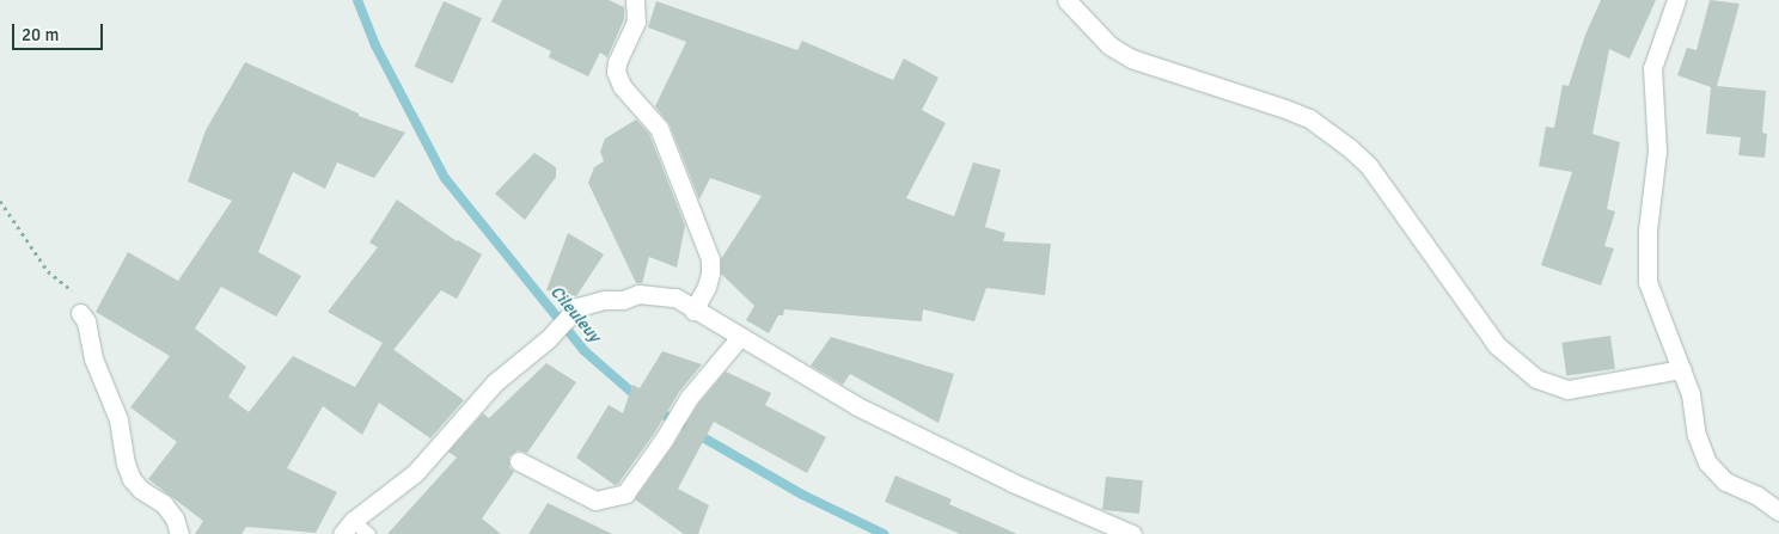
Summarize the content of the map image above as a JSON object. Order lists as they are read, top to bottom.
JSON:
{
  "water": ["Cileuleuy"],
  "scale_bar": "20 m"
}
